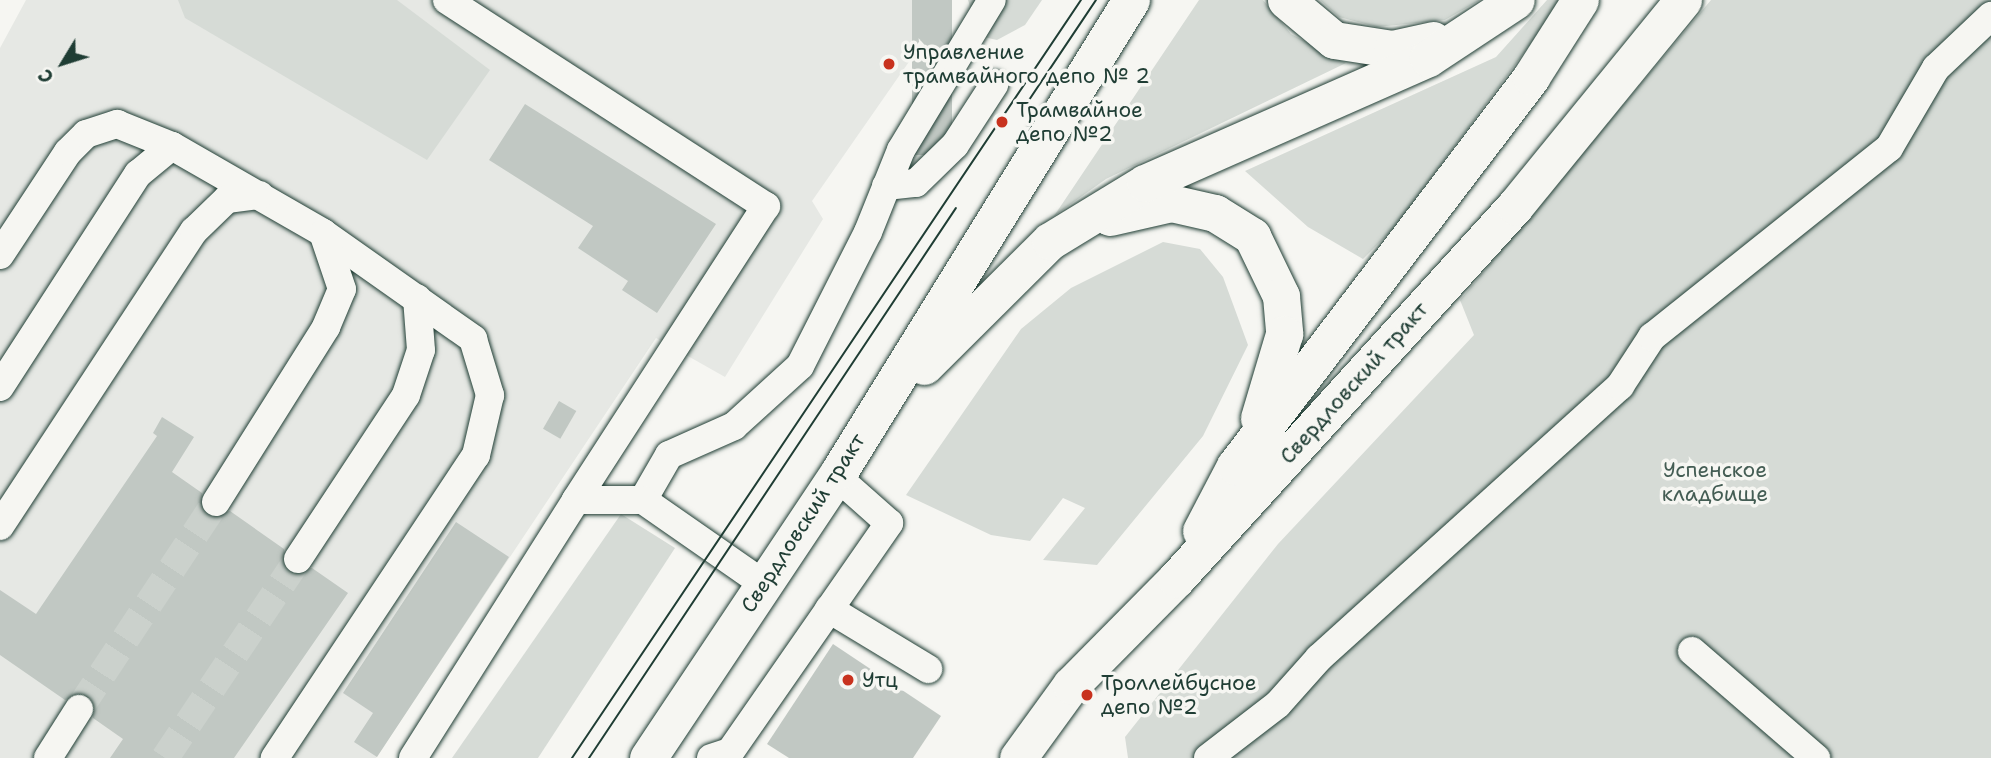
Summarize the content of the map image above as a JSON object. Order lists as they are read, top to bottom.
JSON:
{
  "streets": {
    "main road": ["Свердловский тракт"]
  },
  "parks": ["Успенское кладбище"],
  "places": [
    "Управление трамвайного депо № 2",
    "Трамвайное депо №2",
    "Утц",
    "Троллейбусное депо №2"
  ],
  "north": "bottom left"
}
